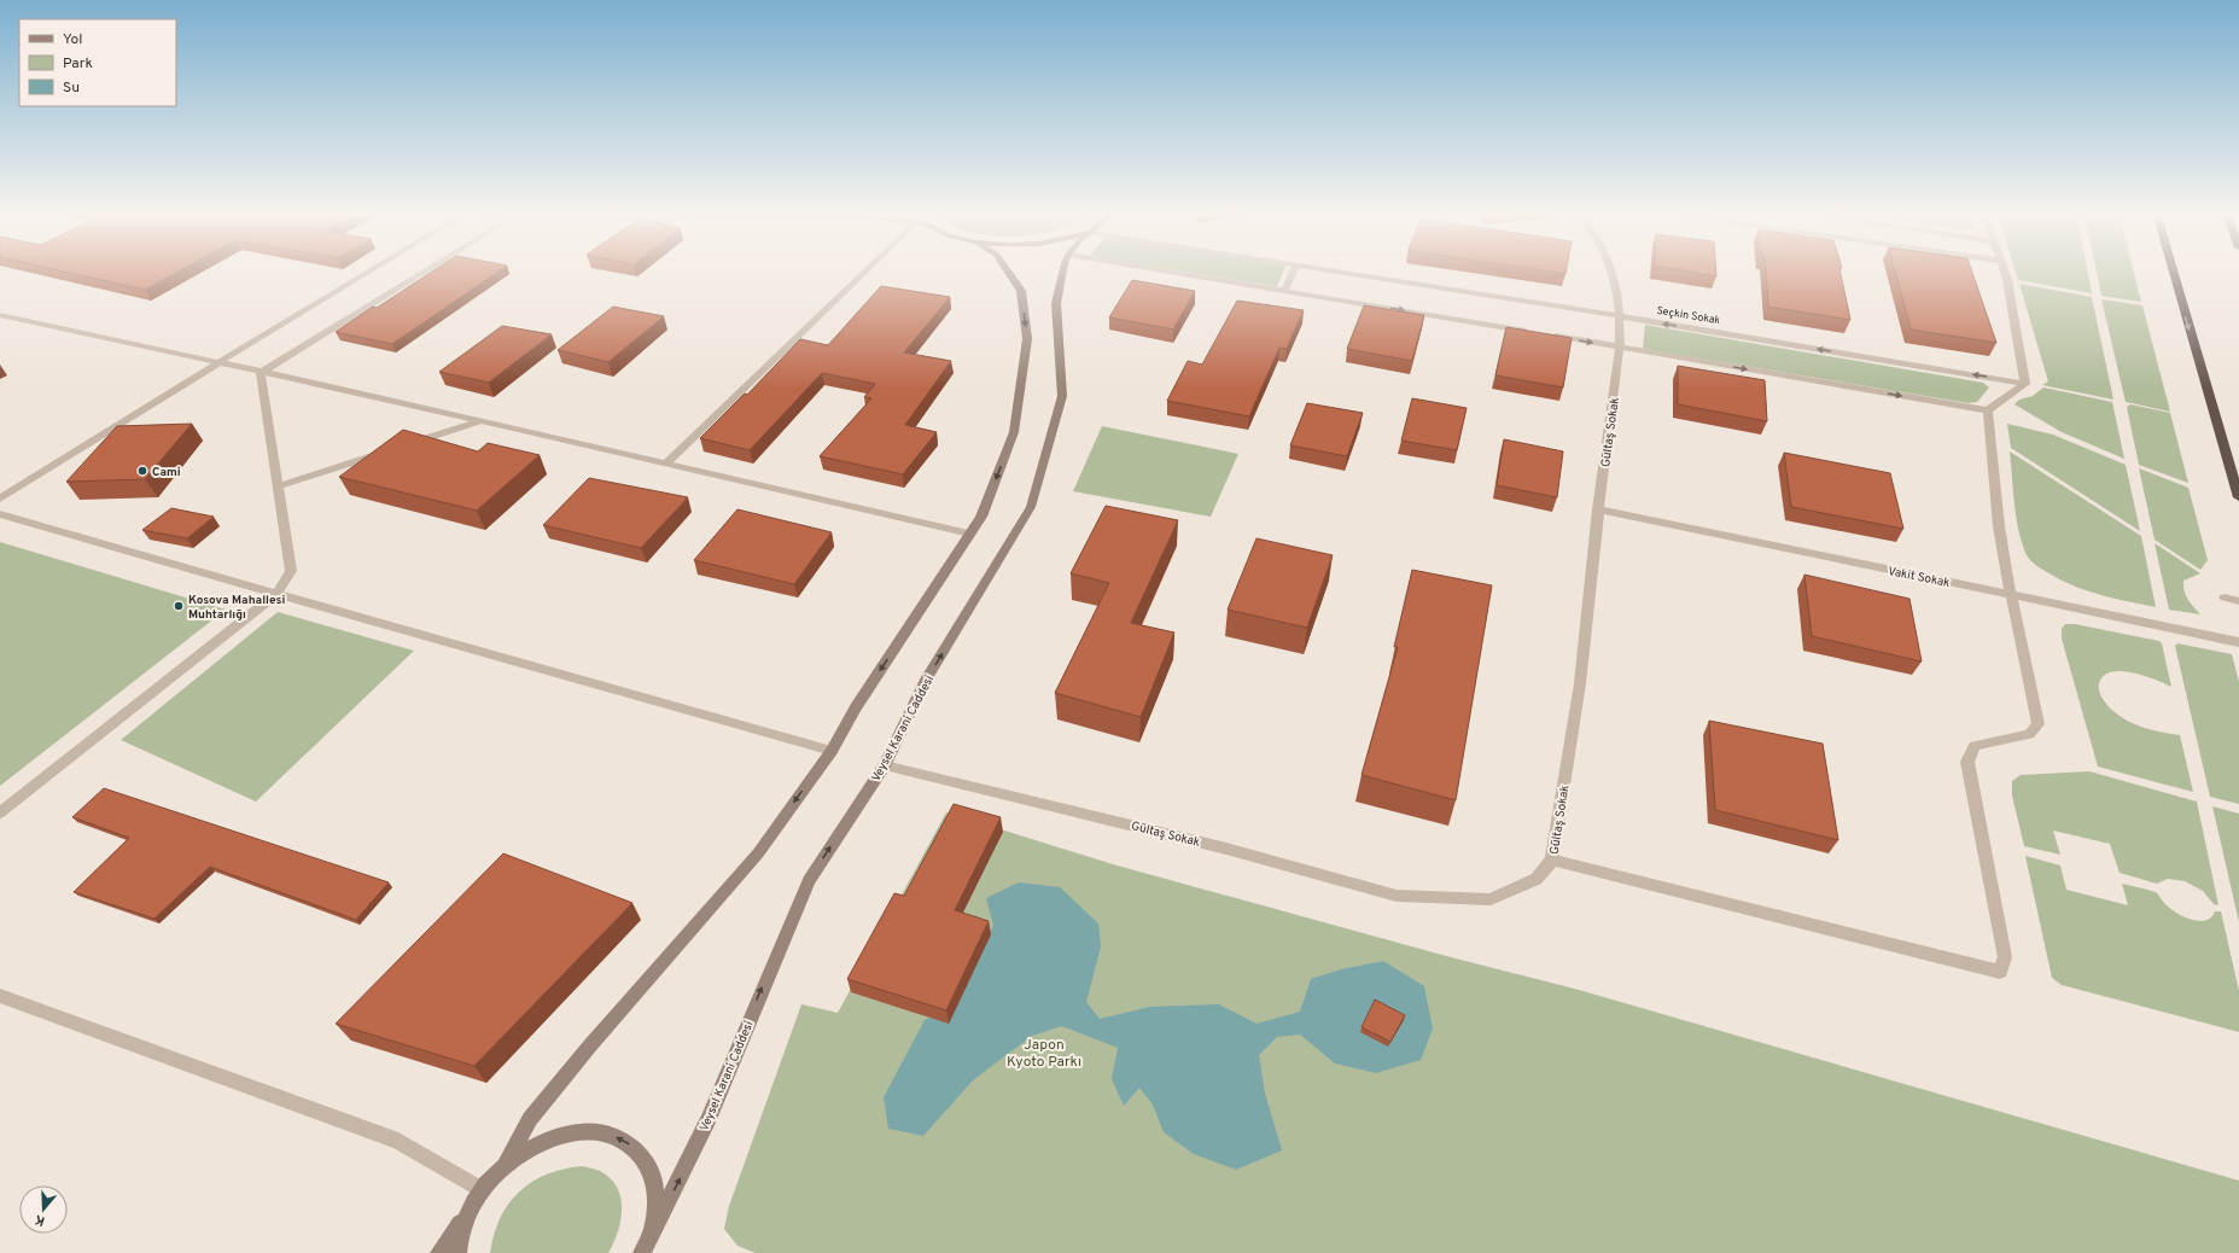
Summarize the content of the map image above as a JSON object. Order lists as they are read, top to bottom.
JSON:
{
  "streets": {
    "main road": ["Veysel Karani Caddesi"],
    "street": ["Seçkin Sokak", "Gültaş Sokak", "Vakit Sokak"]
  },
  "crossings": [
    ["Seçkin Sokak", "Gültaş Sokak"],
    ["Gültaş Sokak", "Vakit Sokak"],
    ["Gültaş Sokak", "Veysel Karani Caddesi"]
  ],
  "parks": ["Japon Kyoto Parkı"],
  "places": ["Cami", "Kosova Mahallesi Muhtarlığı"],
  "legend": ["Yol", "Park", "Su"],
  "north": "bottom"
}
